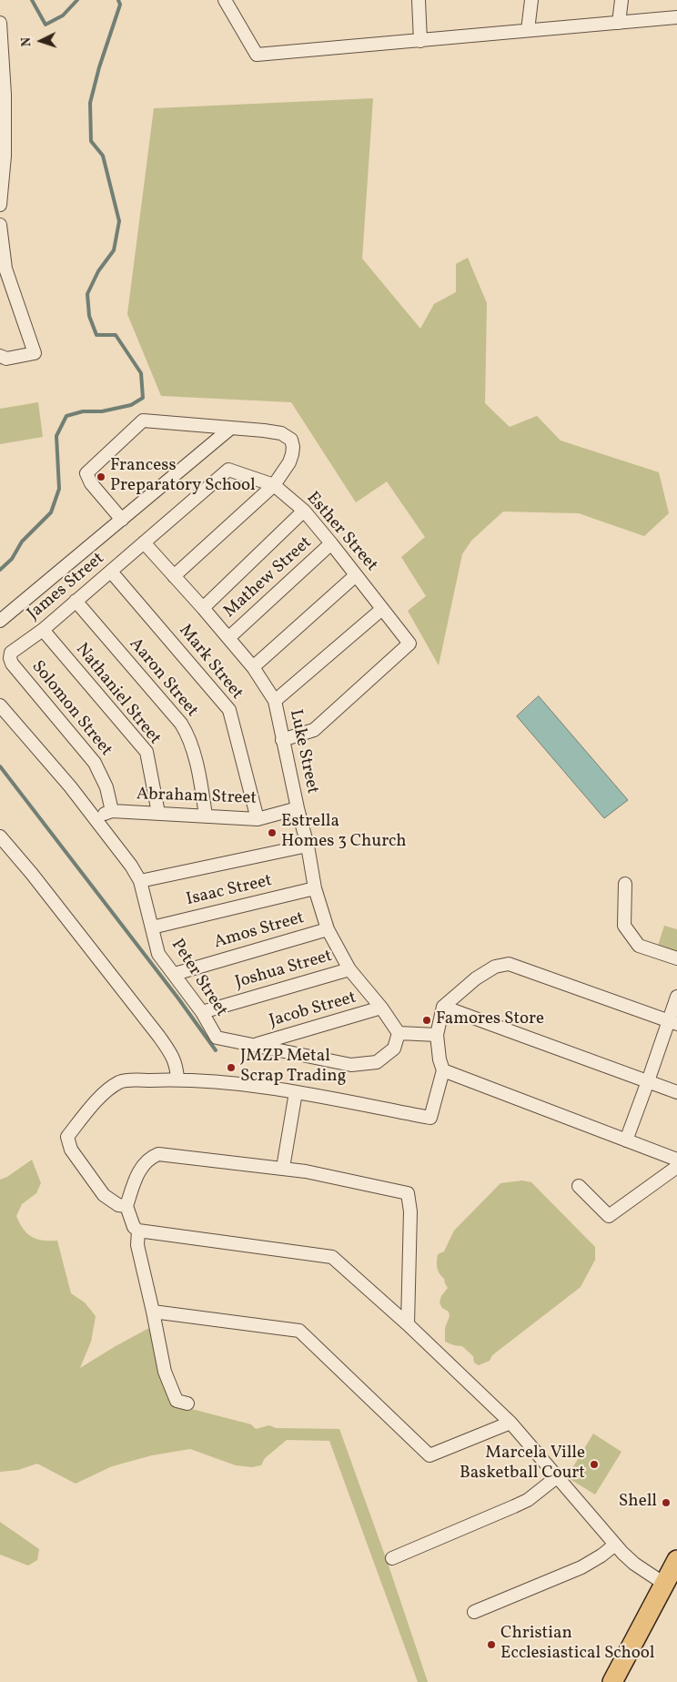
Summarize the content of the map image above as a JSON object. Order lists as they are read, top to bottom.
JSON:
{
  "streets": {
    "street": [
      "Esther Street",
      "Mathew Street",
      "James Street",
      "Mark Street",
      "Aaron Street",
      "Nathaniel Street",
      "Solomon Street",
      "Luke Street",
      "Abraham Street",
      "Isaac Street",
      "Amos Street",
      "Joshua Street",
      "Peter Street",
      "Jacob Street"
    ]
  },
  "crossings": [
    ["Esther Street", "Mathew Street"],
    ["Esther Street", "James Street"],
    ["Esther Street", "Luke Street"],
    ["Mathew Street", "Luke Street"],
    ["James Street", "Mark Street"],
    ["James Street", "Aaron Street"],
    ["James Street", "Nathaniel Street"],
    ["James Street", "Solomon Street"],
    ["James Street", "Luke Street"],
    ["Mark Street", "Abraham Street"],
    ["Aaron Street", "Abraham Street"],
    ["Nathaniel Street", "Abraham Street"],
    ["Solomon Street", "Abraham Street"],
    ["Luke Street", "Abraham Street"],
    ["Luke Street", "Isaac Street"],
    ["Luke Street", "Amos Street"],
    ["Luke Street", "Joshua Street"],
    ["Luke Street", "Peter Street"],
    ["Luke Street", "Jacob Street"],
    ["Abraham Street", "Peter Street"],
    ["Isaac Street", "Peter Street"],
    ["Amos Street", "Peter Street"],
    ["Joshua Street", "Peter Street"],
    ["Peter Street", "Jacob Street"]
  ],
  "places": [
    "Francess Preparatory School",
    "Estrella Homes 3 Church",
    "Famores Store",
    "JMZP Metal Scrap Trading",
    "Marcela Ville Basketball Court",
    "Shell",
    "Christian Ecclesiastical School"
  ],
  "north": "left"
}
